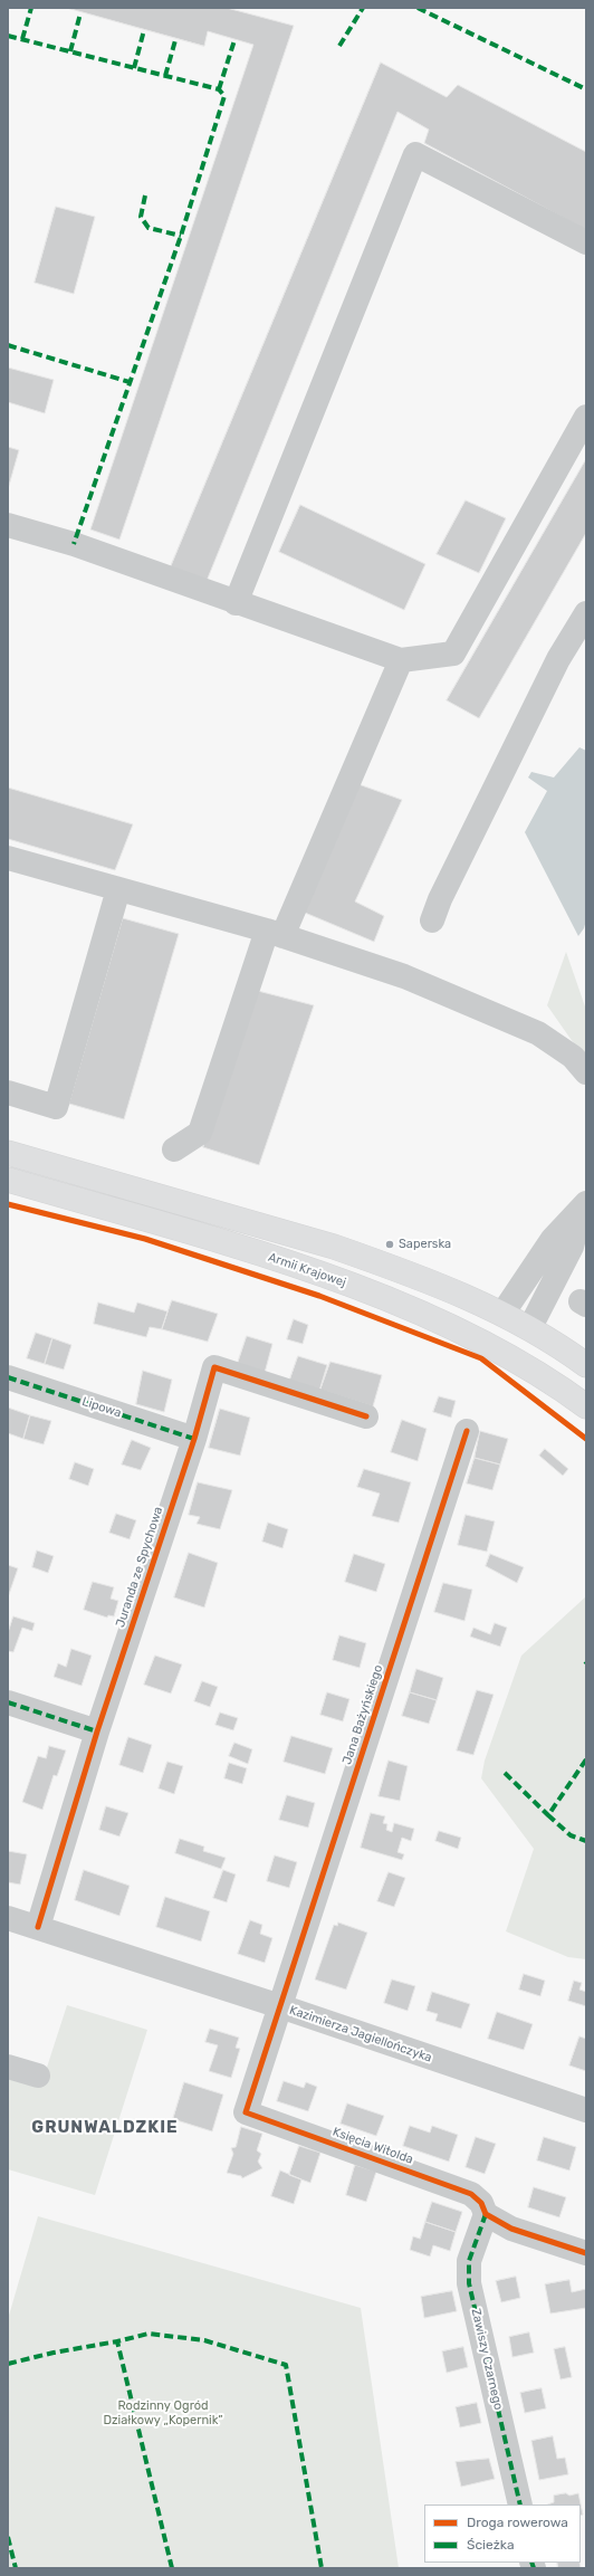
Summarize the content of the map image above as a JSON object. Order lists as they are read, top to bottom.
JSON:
{
  "streets": {
    "main road": ["Armii Krajowej"],
    "street": [
      "Lipowa",
      "Juranda ze Spychowa",
      "Jana Bażyńskiego",
      "Kazimierza Jagiellończyka",
      "Księcia Witolda",
      "Zawiszy Czarnego"
    ]
  },
  "crossings": [
    ["Lipowa", "Juranda ze Spychowa"],
    ["Juranda ze Spychowa", "Kazimierza Jagiellończyka"],
    ["Jana Bażyńskiego", "Kazimierza Jagiellończyka"],
    ["Jana Bażyńskiego", "Księcia Witolda"],
    ["Kazimierza Jagiellończyka", "Księcia Witolda"],
    ["Księcia Witolda", "Zawiszy Czarnego"]
  ],
  "districts": ["GRUNWALDZKIE"],
  "parks": ["Rodzinny Ogród Działkowy „Kopernik”"],
  "places": ["Saperska"],
  "legend": ["Droga rowerowa", "Ścieżka"]
}
